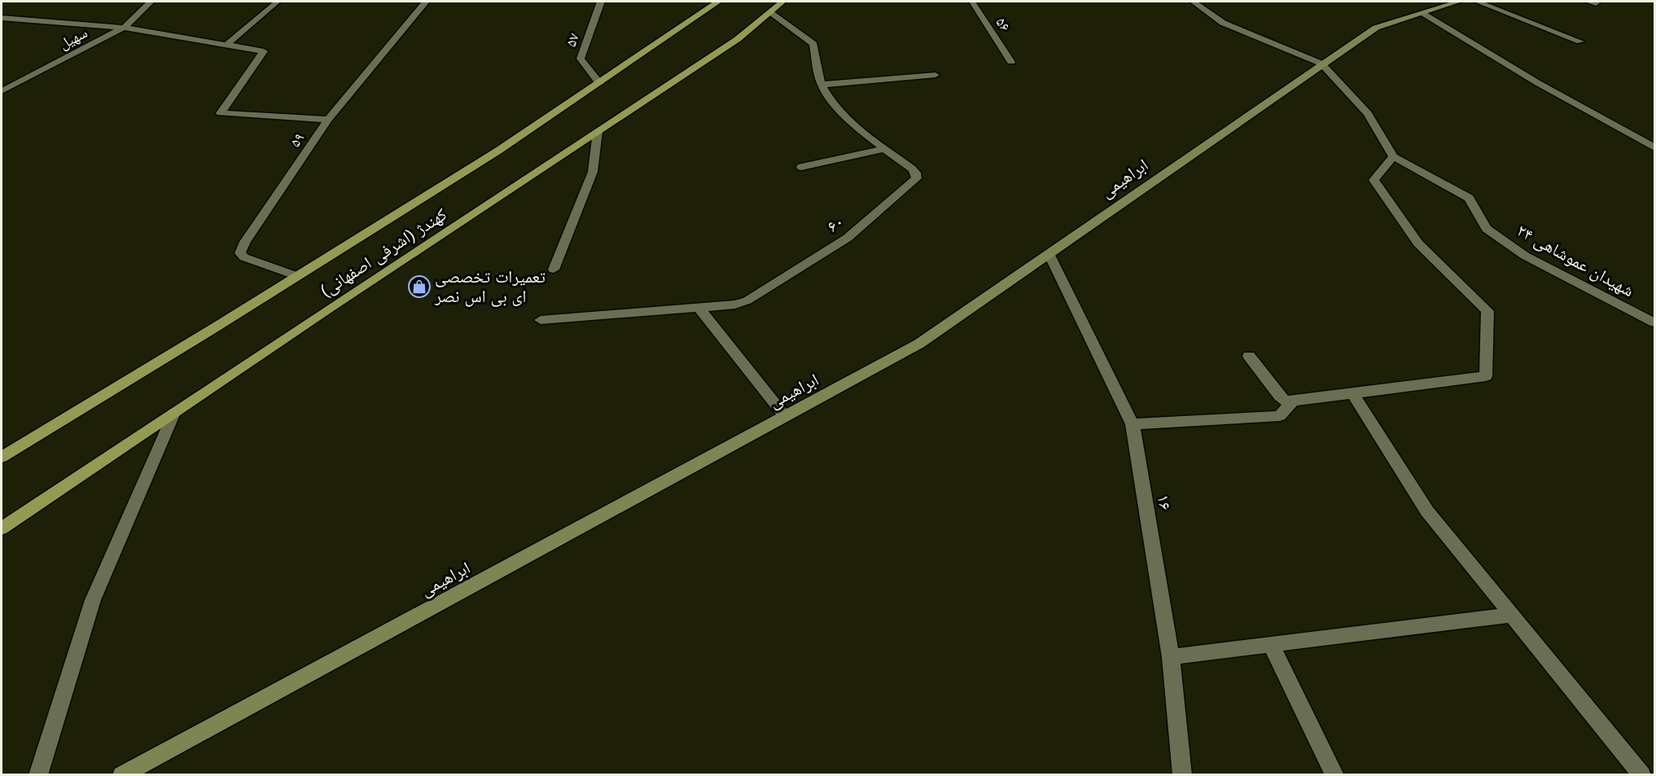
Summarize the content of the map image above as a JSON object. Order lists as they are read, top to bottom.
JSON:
{
  "streets": {
    "main road": ["ابراهیمی", "کهندژ (اشرفی اصفهانی)"],
    "street": [
      "۵۶",
      "سهیل",
      "۵۷",
      "۵۹",
      "۶۰",
      "۲۴ شهیدان عموشاهی",
      "۱۶"
    ]
  },
  "crossings": [
    ["۵۷", "کهندژ (اشرفی اصفهانی)"],
    ["۵۹", "کهندژ (اشرفی اصفهانی)"],
    ["ابراهیمی", "۱۶"],
    ["۶۰", "کهندژ (اشرفی اصفهانی)"]
  ],
  "places": {
    "shop": ["تعمیرات تخصصی ای بی اس نصر"]
  }
}
